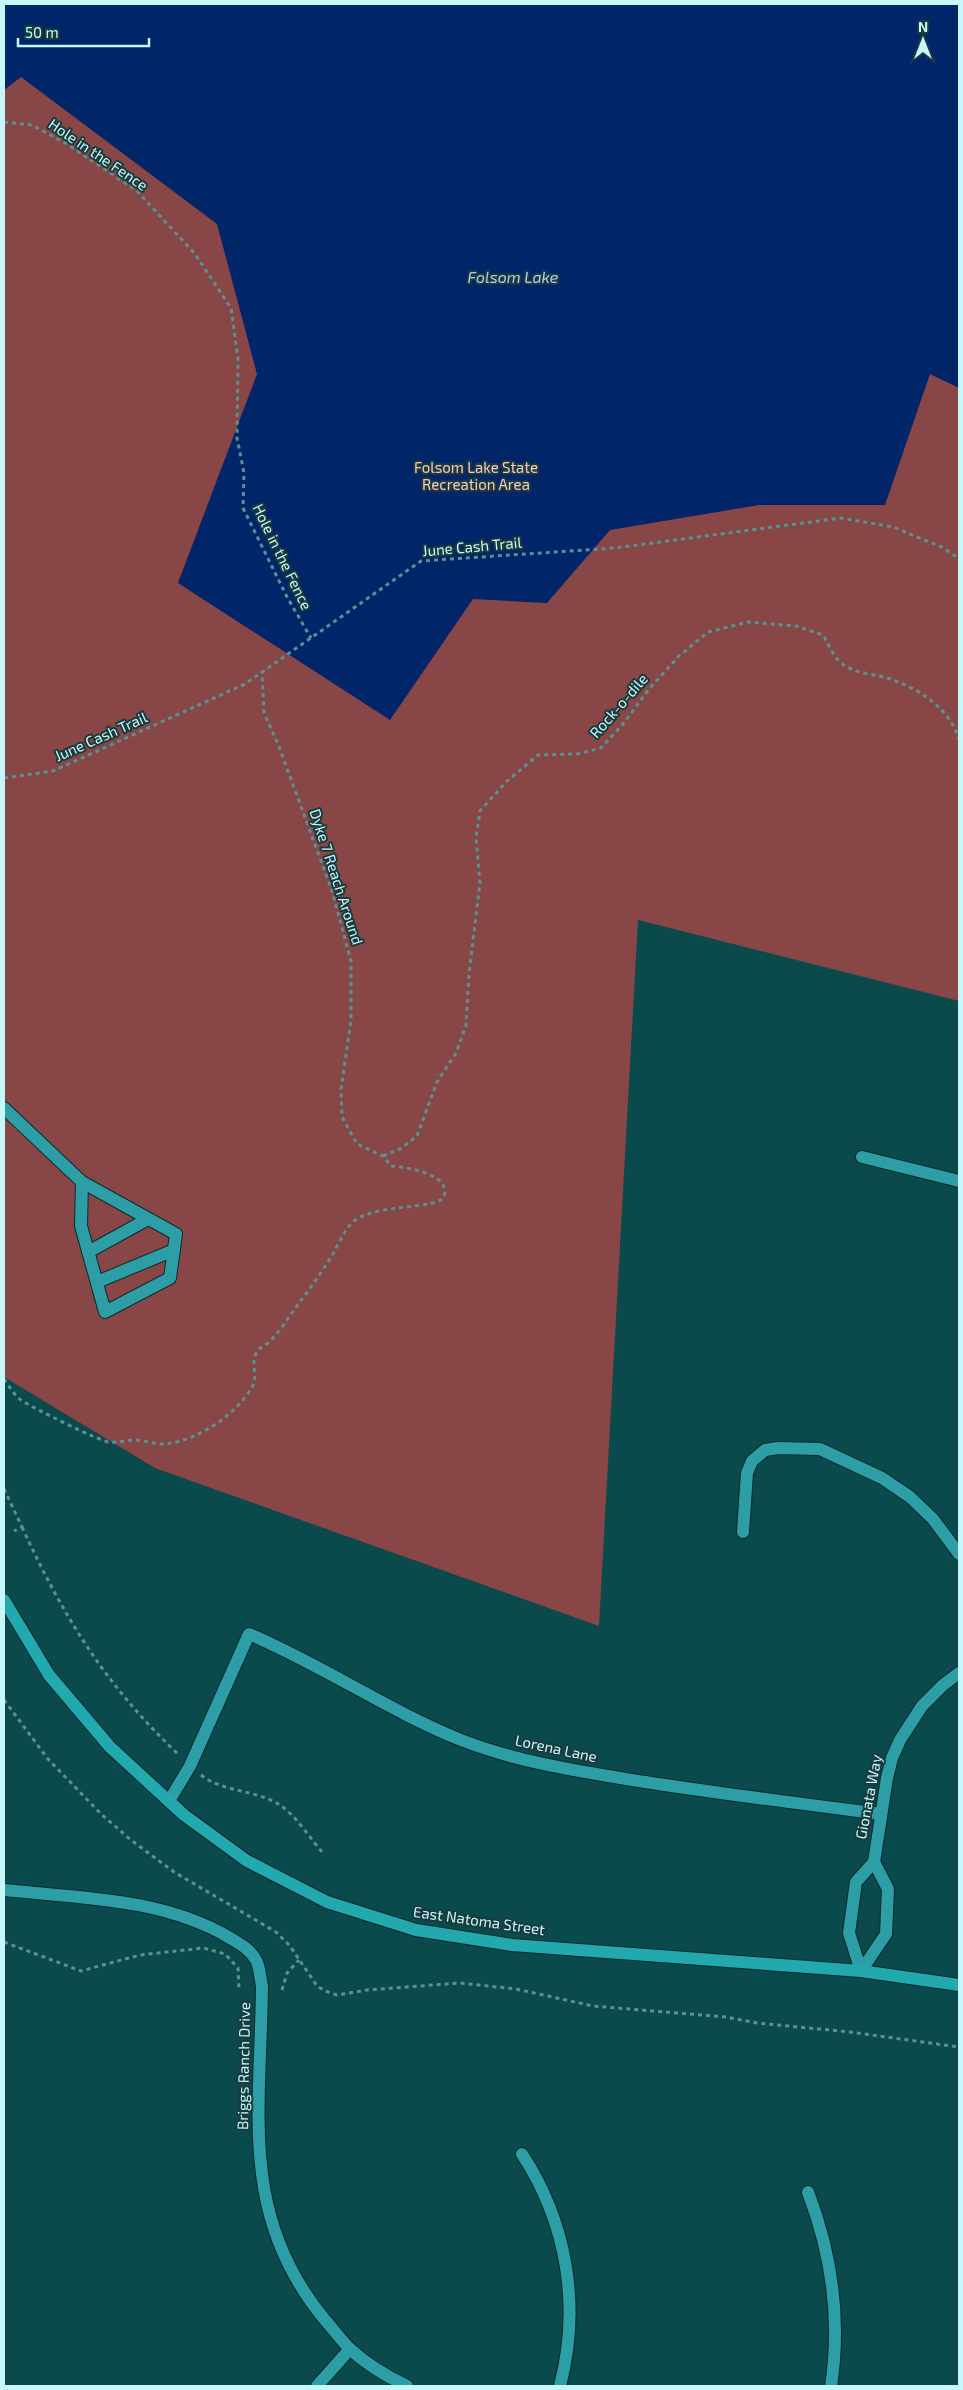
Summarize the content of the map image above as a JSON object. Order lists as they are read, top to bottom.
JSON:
{
  "streets": {
    "main road": ["East Natoma Street"],
    "street": ["Lorena Lane", "Gionata Way", "Briggs Ranch Drive"],
    "path": [
      "Hole in the Fence",
      "June Cash Trail",
      "Rock-o-dile",
      "Dyke 7 Reach Around"
    ]
  },
  "crossings": [
    ["Hole in the Fence", "June Cash Trail"],
    ["June Cash Trail", "Dyke 7 Reach Around"],
    ["Rock-o-dile", "Dyke 7 Reach Around"],
    ["Lorena Lane", "Gionata Way"],
    ["Gionata Way", "East Natoma Street"]
  ],
  "water": ["Folsom Lake"],
  "parks": ["Folsom Lake State Recreation Area"],
  "scale_bar": "50 m",
  "north": "top"
}
